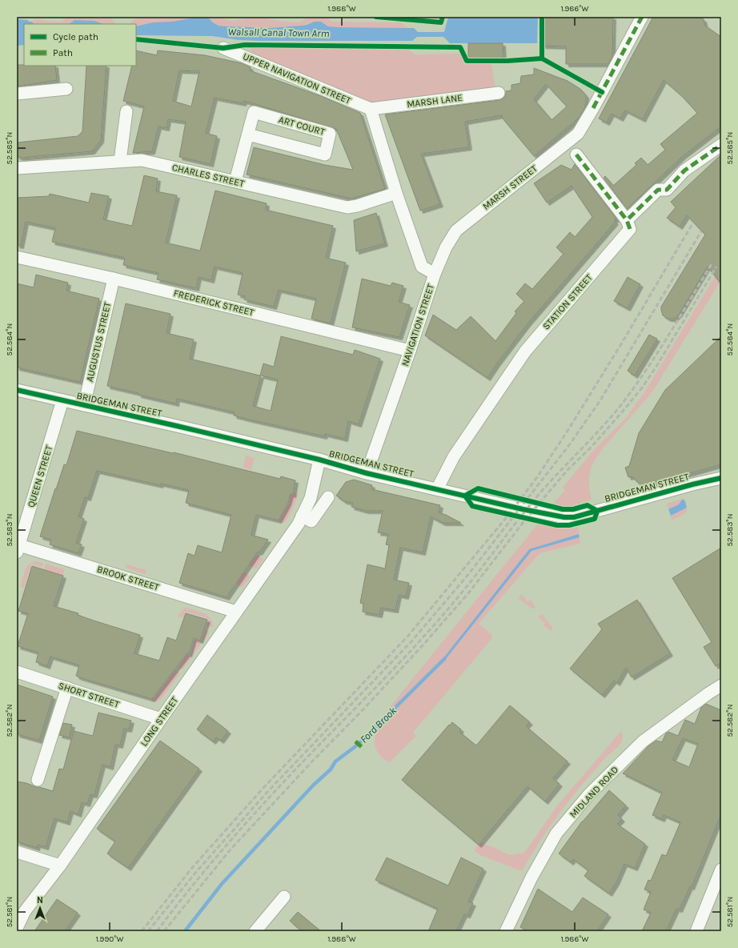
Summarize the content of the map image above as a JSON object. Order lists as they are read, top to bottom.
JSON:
{
  "streets": {
    "street": [
      "UPPER NAVIGATION STREET",
      "MARSH LANE",
      "ART COURT",
      "CHARLES STREET",
      "MARSH STREET",
      "STATION STREET",
      "FREDERICK STREET",
      "NAVIGATION STREET",
      "AUGUSTUS STREET",
      "BRIDGEMAN STREET",
      "QUEEN STREET",
      "BROOK STREET",
      "SHORT STREET",
      "LONG STREET",
      "MIDLAND ROAD"
    ]
  },
  "crossings": [
    ["UPPER NAVIGATION STREET", "MARSH LANE"],
    ["UPPER NAVIGATION STREET", "NAVIGATION STREET"],
    ["MARSH LANE", "NAVIGATION STREET"],
    ["ART COURT", "CHARLES STREET"],
    ["CHARLES STREET", "NAVIGATION STREET"],
    ["MARSH STREET", "NAVIGATION STREET"],
    ["STATION STREET", "BRIDGEMAN STREET"],
    ["FREDERICK STREET", "NAVIGATION STREET"],
    ["FREDERICK STREET", "AUGUSTUS STREET"],
    ["NAVIGATION STREET", "BRIDGEMAN STREET"],
    ["AUGUSTUS STREET", "BRIDGEMAN STREET"],
    ["BRIDGEMAN STREET", "QUEEN STREET"],
    ["BRIDGEMAN STREET", "LONG STREET"],
    ["QUEEN STREET", "BROOK STREET"],
    ["BROOK STREET", "LONG STREET"],
    ["SHORT STREET", "LONG STREET"]
  ],
  "water": ["Walsall Canal Town Arm", "Ford Brook"],
  "legend": ["Cycle path", "Path"],
  "north": "top",
  "coordinates": [
    "1.988°W",
    "1.986°W",
    "52.585°N",
    "52.584°N",
    "52.583°N",
    "52.582°N",
    "52.581°N",
    "1.990°W"
  ]
}
